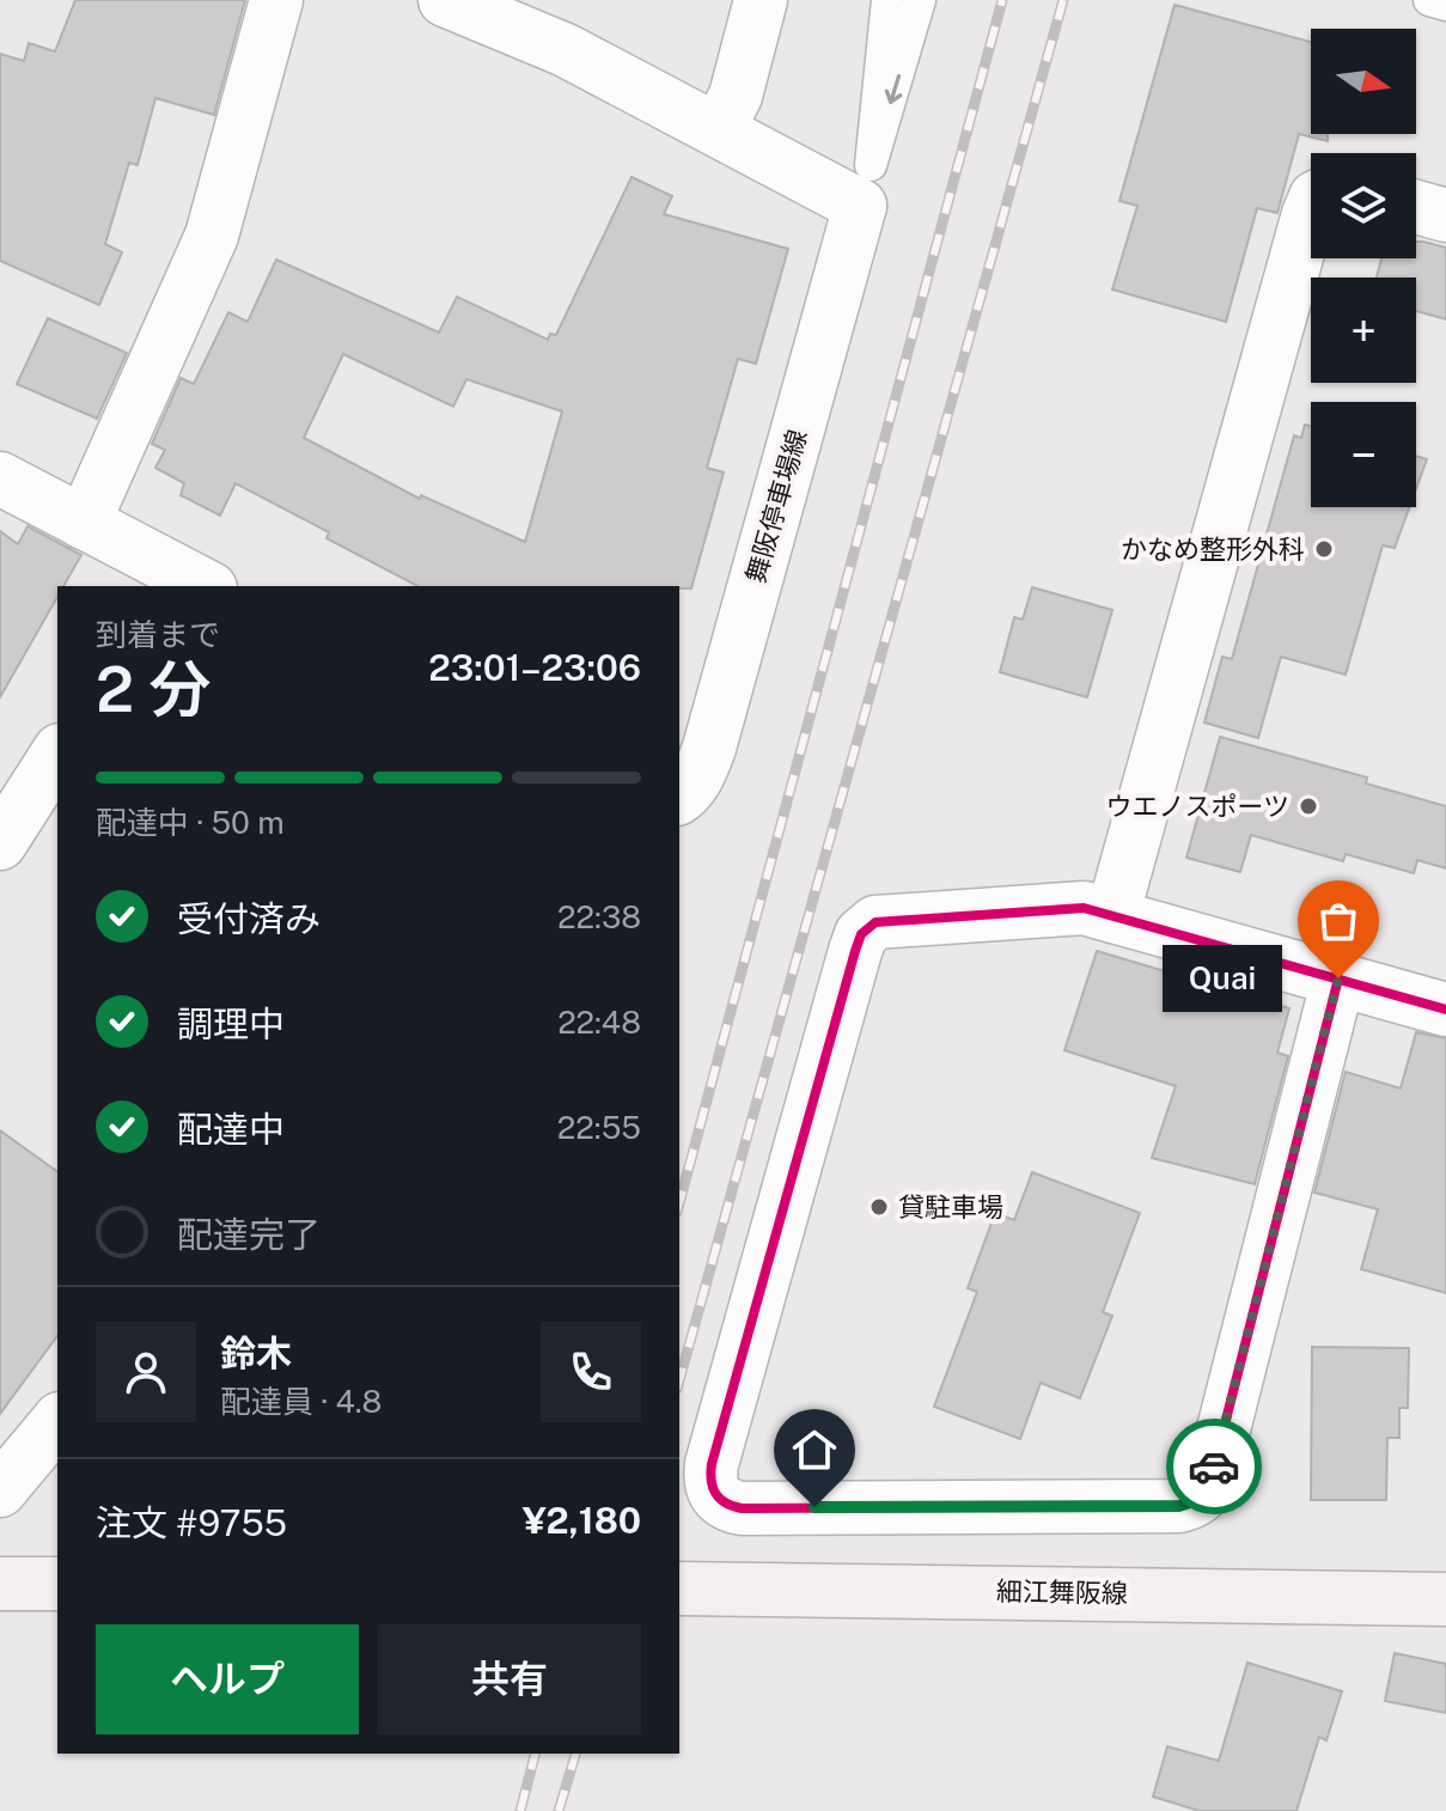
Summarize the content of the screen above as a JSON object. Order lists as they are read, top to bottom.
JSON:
{
  "streets": {
    "main road": ["細江舞阪線"],
    "street": ["舞阪停車場線"]
  },
  "places": [
    "かなめ整形外科",
    "ウエノスポーツ",
    "Quai",
    "貸駐車場"
  ],
  "north": "right",
  "page": {
    "map_buttons": ["+", "−"],
    "heading": ["2 分", "到着まで", "23:01–23:06"],
    "panel": [
      "鈴木",
      "配達員 · 4.8",
      "注文 #9755",
      "¥2,180"
    ],
    "bar": "配達中 · 50 m",
    "list": [
      ["受付済み", "22:38"],
      ["調理中", "22:48"],
      ["配達中", "22:55"],
      "配達完了"
    ],
    "bubble": "Quai",
    "buttons": ["ヘルプ", "共有"]
  }
}
